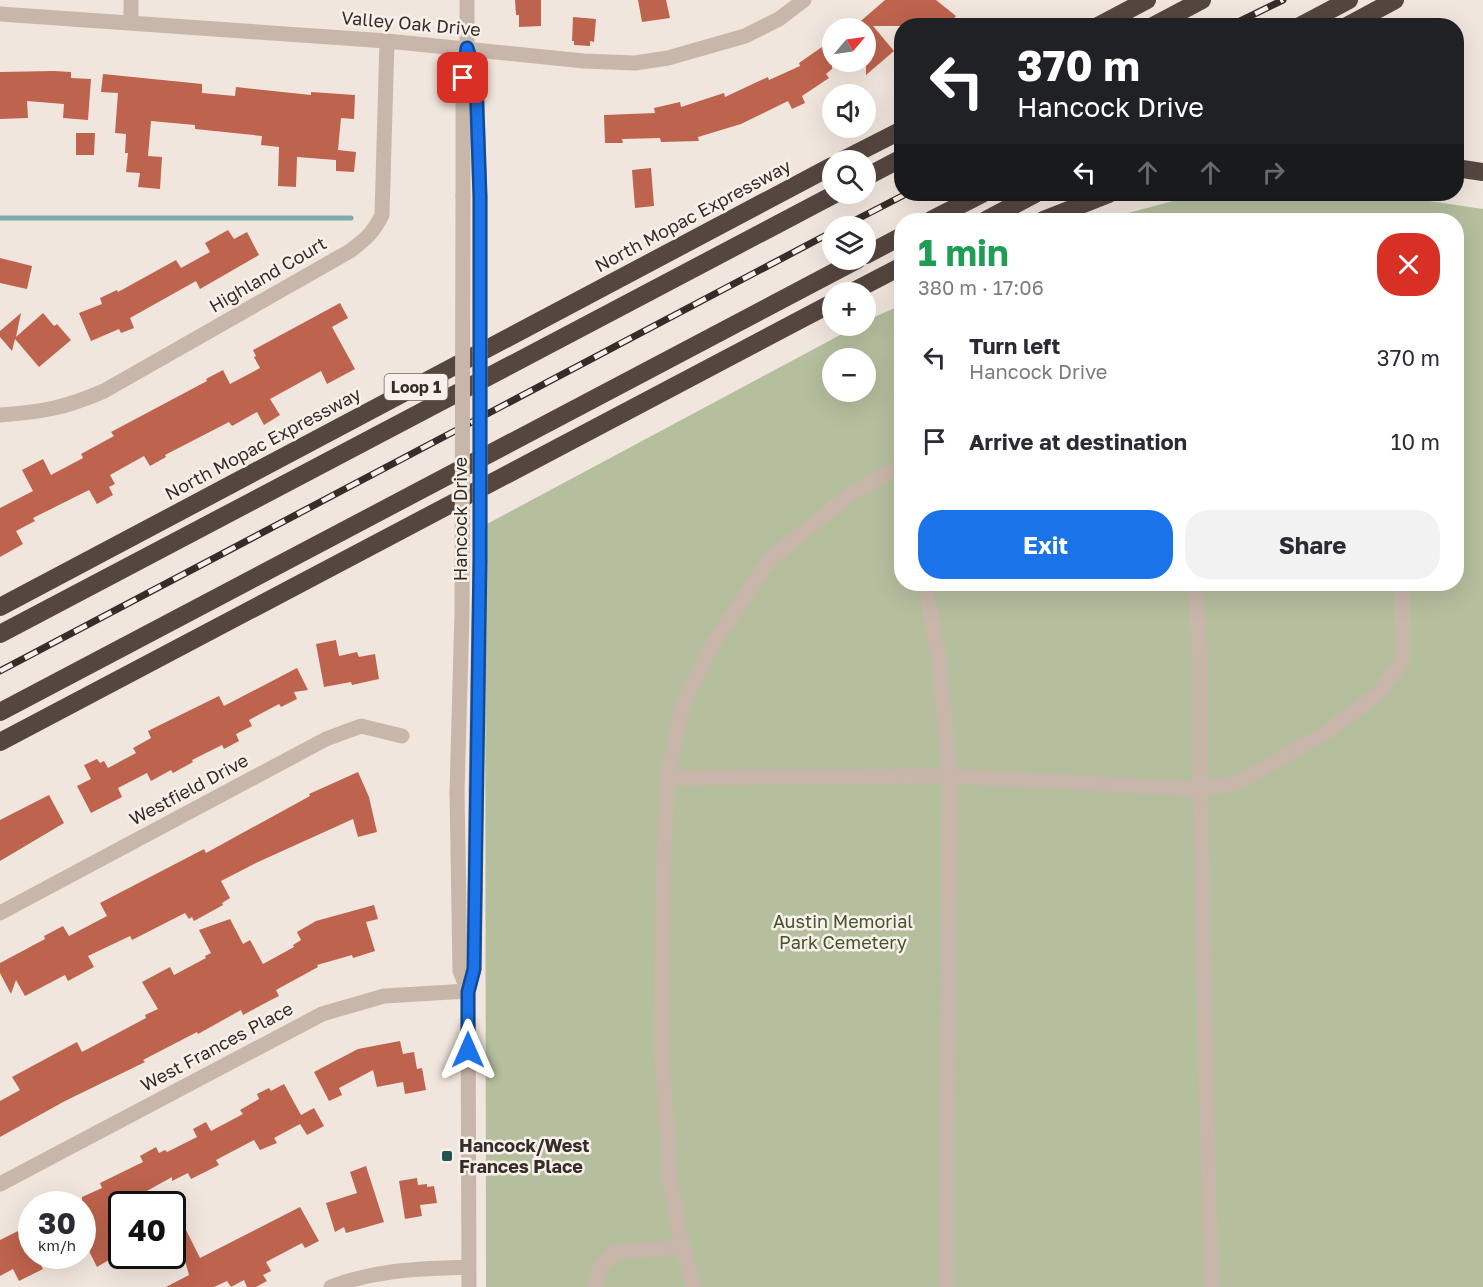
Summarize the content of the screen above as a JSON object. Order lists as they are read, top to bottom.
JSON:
{
  "streets": {
    "highway": ["North Mopac Expressway", "Loop 1"],
    "street": [
      "Valley Oak Drive",
      "Highland Court",
      "Hancock Drive",
      "Westfield Drive",
      "West Frances Place"
    ]
  },
  "crossings": [
    ["Valley Oak Drive", "Highland Court"],
    ["Valley Oak Drive", "Hancock Drive"],
    ["Hancock Drive", "West Frances Place"]
  ],
  "parks": ["Austin Memorial Park Cemetery"],
  "places": {
    "transit": ["Hancock/West Frances Place"]
  },
  "north": "top right",
  "page": {
    "map_buttons": ["+", "−"],
    "turn": ["370 m", "Hancock Drive"],
    "heading": ["1 min", "380 m · 17:06"],
    "list": [
      {
        "name": "Turn left",
        "note": "Hancock Drive",
        "value": "370 m"
      },
      {
        "name": "Arrive at destination",
        "value": "10 m"
      }
    ],
    "buttons": ["Exit", "Share"],
    "speed": "30 km/h",
    "limit": "40"
  }
}
